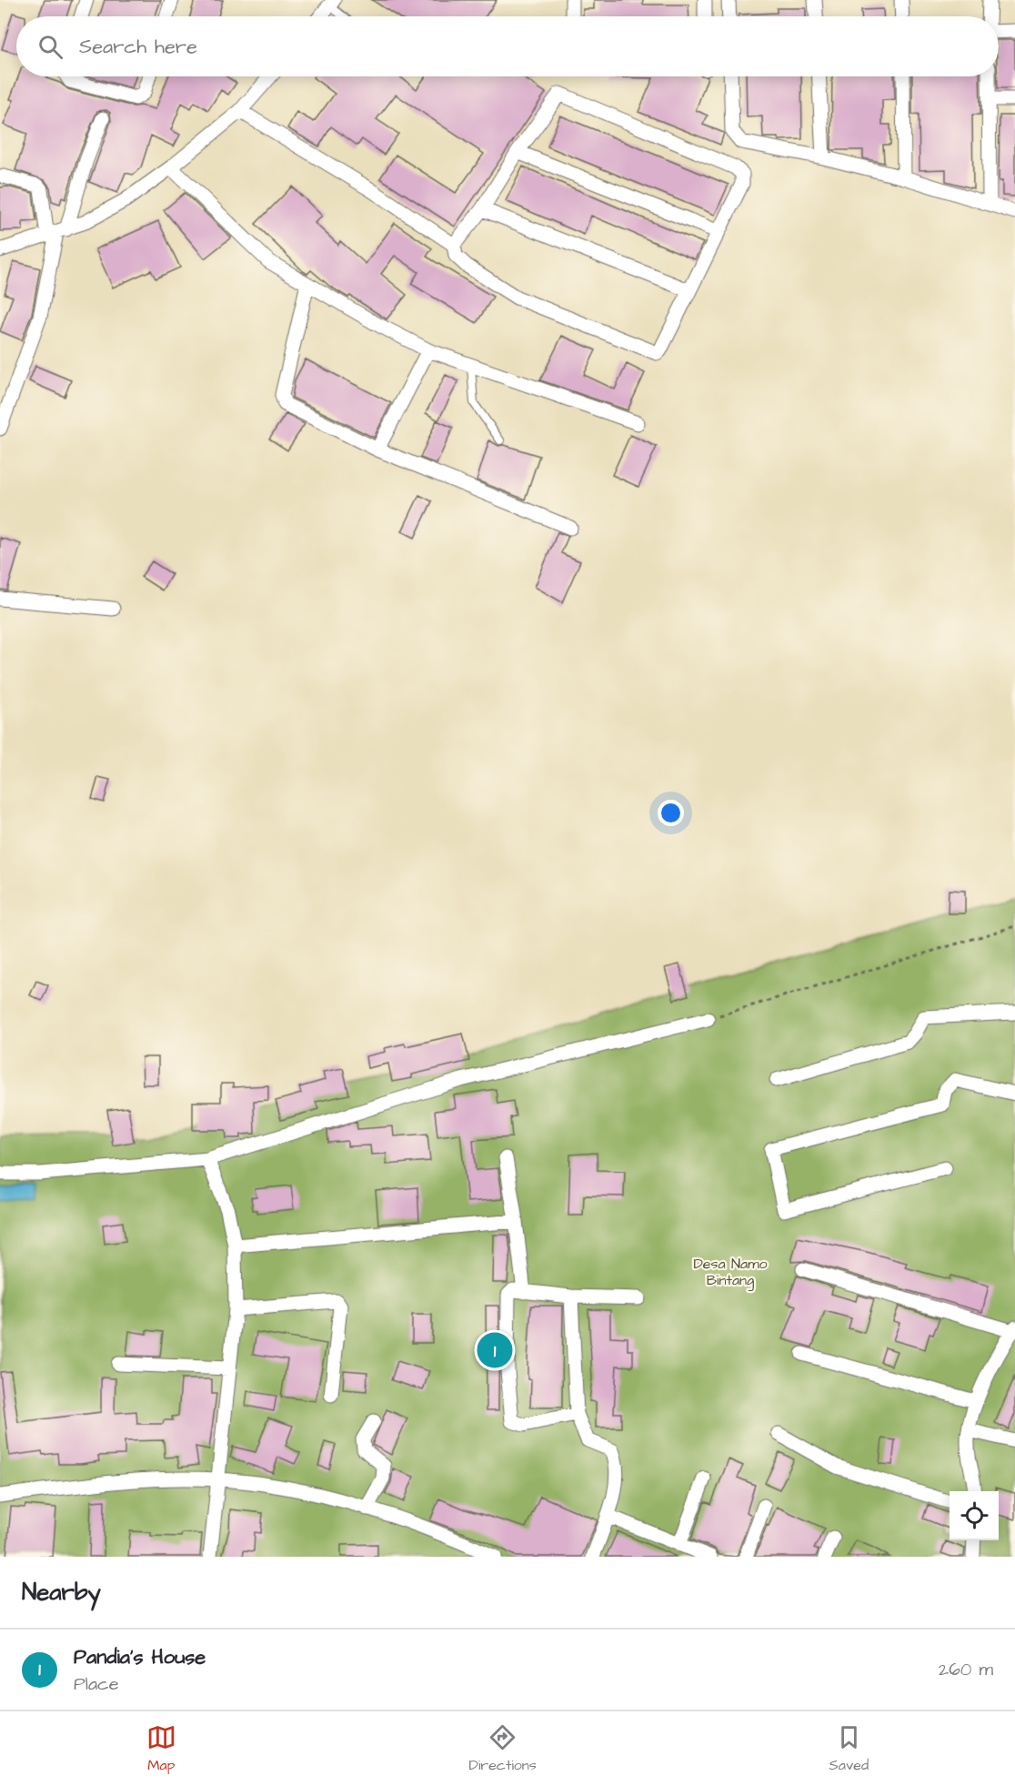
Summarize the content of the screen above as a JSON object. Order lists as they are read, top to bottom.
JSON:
{
  "parks": ["Desa Namo Bintang"],
  "page": {
    "search": "Search here",
    "pins": "1",
    "heading": "Nearby",
    "list": [
      {
        "mark": "1",
        "name": "Pandia's House",
        "note": "Place",
        "value": "260 m"
      }
    ],
    "nav": ["Map", "Directions", "Saved"]
  }
}
